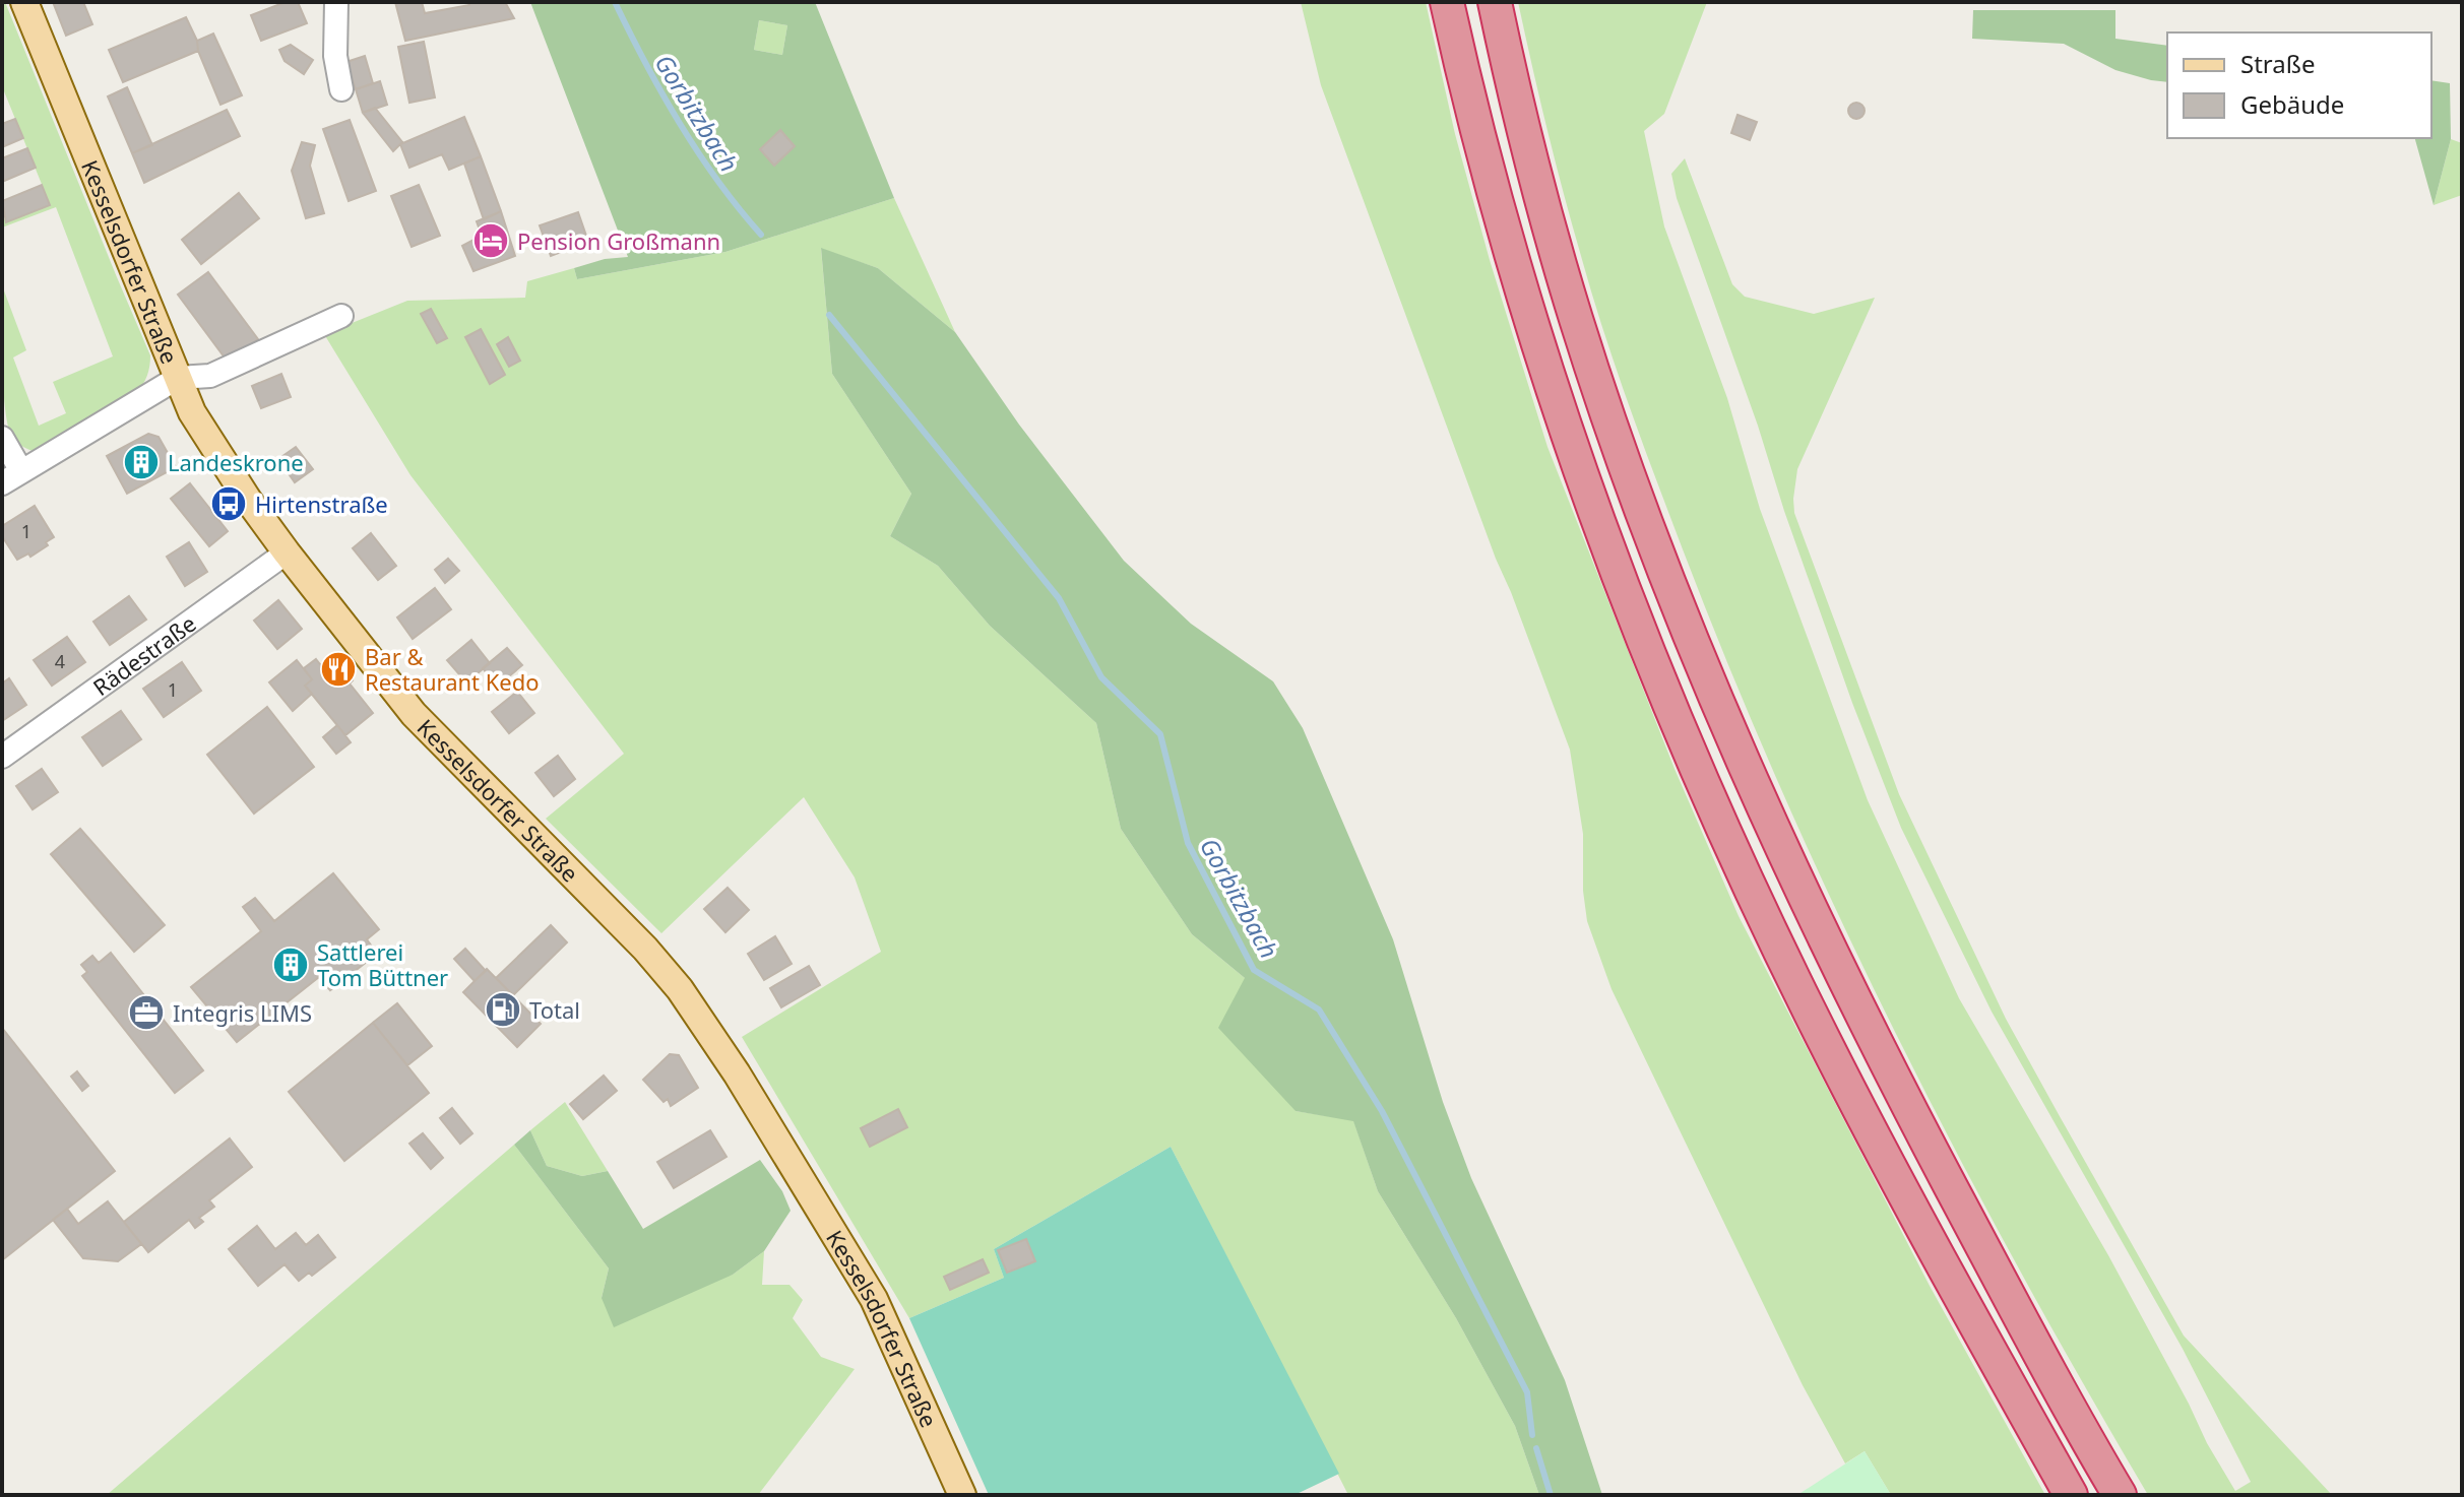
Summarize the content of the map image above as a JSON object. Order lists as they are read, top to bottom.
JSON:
{
  "streets": {
    "main road": ["Kesselsdorfer Straße"],
    "street": ["Rädestraße"]
  },
  "crossings": [
    ["Kesselsdorfer Straße", "Rädestraße"]
  ],
  "water": ["Gorbitzbach"],
  "places": {
    "hotel": ["Pension Großmann"],
    "building": ["Landeskrone", "Sattlerei Tom Büttner"],
    "bus stop": ["Hirtenstraße"],
    "restaurant": ["Bar & Restaurant Kedo"],
    "fuel station": ["Total"],
    "office": ["Integris LIMS"]
  },
  "house_numbers": ["1", "4", "1"],
  "legend": ["Straße", "Gebäude"]
}
